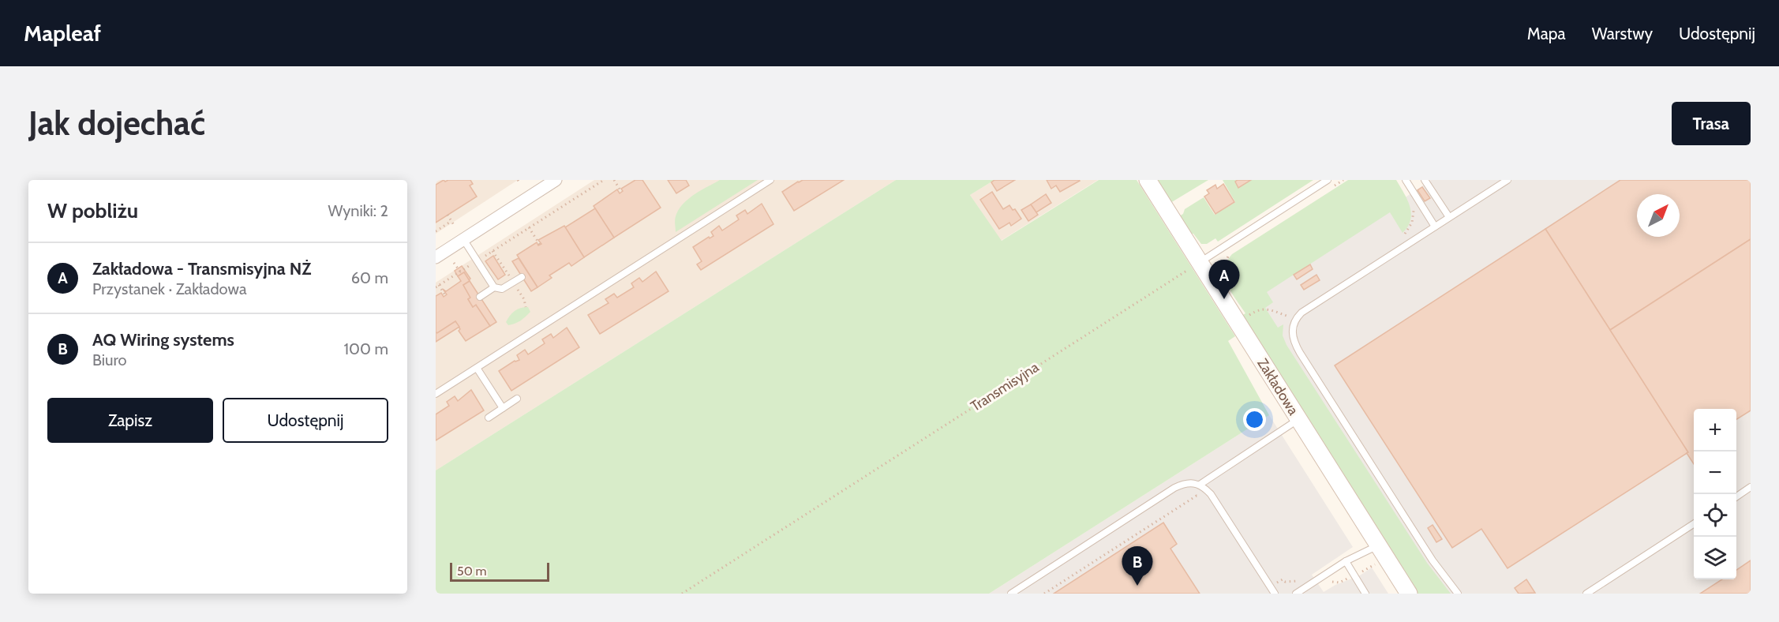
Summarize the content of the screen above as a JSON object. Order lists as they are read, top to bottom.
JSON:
{
  "streets": {
    "street": ["Zakładowa"],
    "path": ["Transmisyjna"]
  },
  "crossings": [
    ["Transmisyjna", "Zakładowa"]
  ],
  "scale_bar": "50 m",
  "north": "top right",
  "page": {
    "header": "Mapleaf",
    "nav": ["Mapa", "Warstwy", "Udostępnij"],
    "buttons": [
      "Trasa",
      ["Zapisz", "Udostępnij"]
    ],
    "title": "Jak dojechać",
    "heading": ["W pobliżu", "Wyniki: 2"],
    "list": [
      {
        "mark": "A",
        "name": "Zakładowa - Transmisyjna NŻ",
        "note": "Przystanek · Zakładowa",
        "value": "60 m"
      },
      {
        "mark": "B",
        "name": "AQ Wiring systems",
        "note": "Biuro",
        "value": "100 m"
      }
    ],
    "pins": ["A", "B"],
    "map_buttons": ["+", "−"],
    "scale": "50 m"
  }
}
